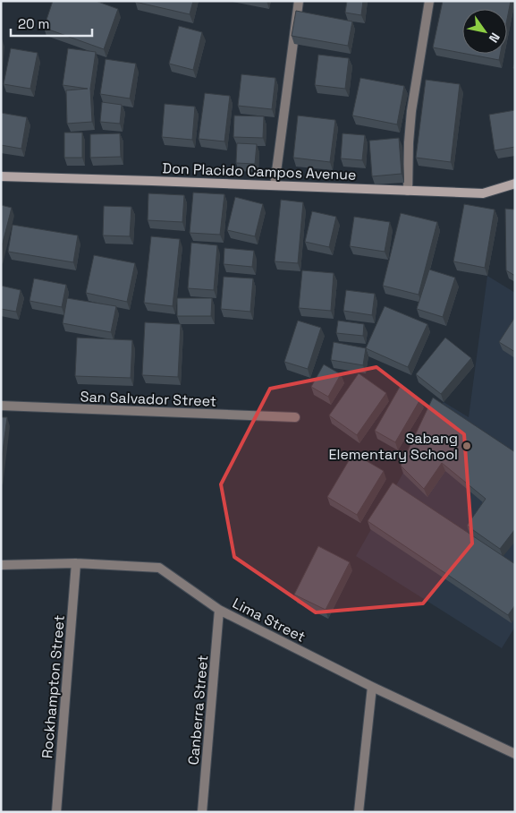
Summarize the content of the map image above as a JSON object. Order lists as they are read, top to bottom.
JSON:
{
  "streets": {
    "main road": ["Don Placido Campos Avenue"],
    "street": [
      "San Salvador Street",
      "Lima Street",
      "Rockhampton Street",
      "Canberra Street"
    ]
  },
  "crossings": [
    ["Lima Street", "Rockhampton Street"],
    ["Lima Street", "Canberra Street"]
  ],
  "places": ["Sabang Elementary School"],
  "scale_bar": "20 m",
  "north": "bottom right"
}
